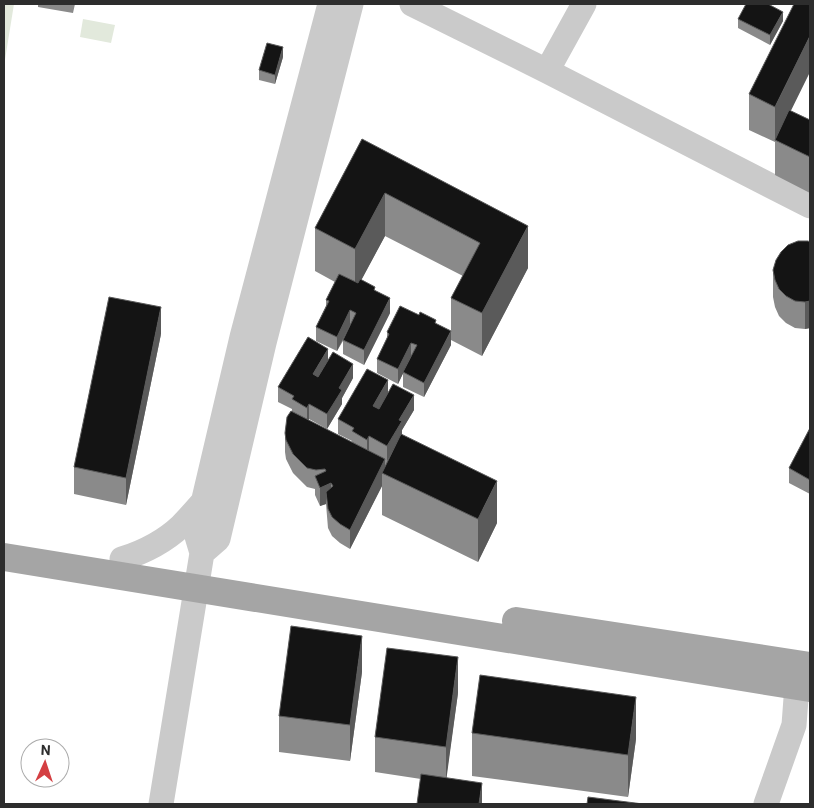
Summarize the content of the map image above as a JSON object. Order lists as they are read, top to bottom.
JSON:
{
  "north": "top"
}
